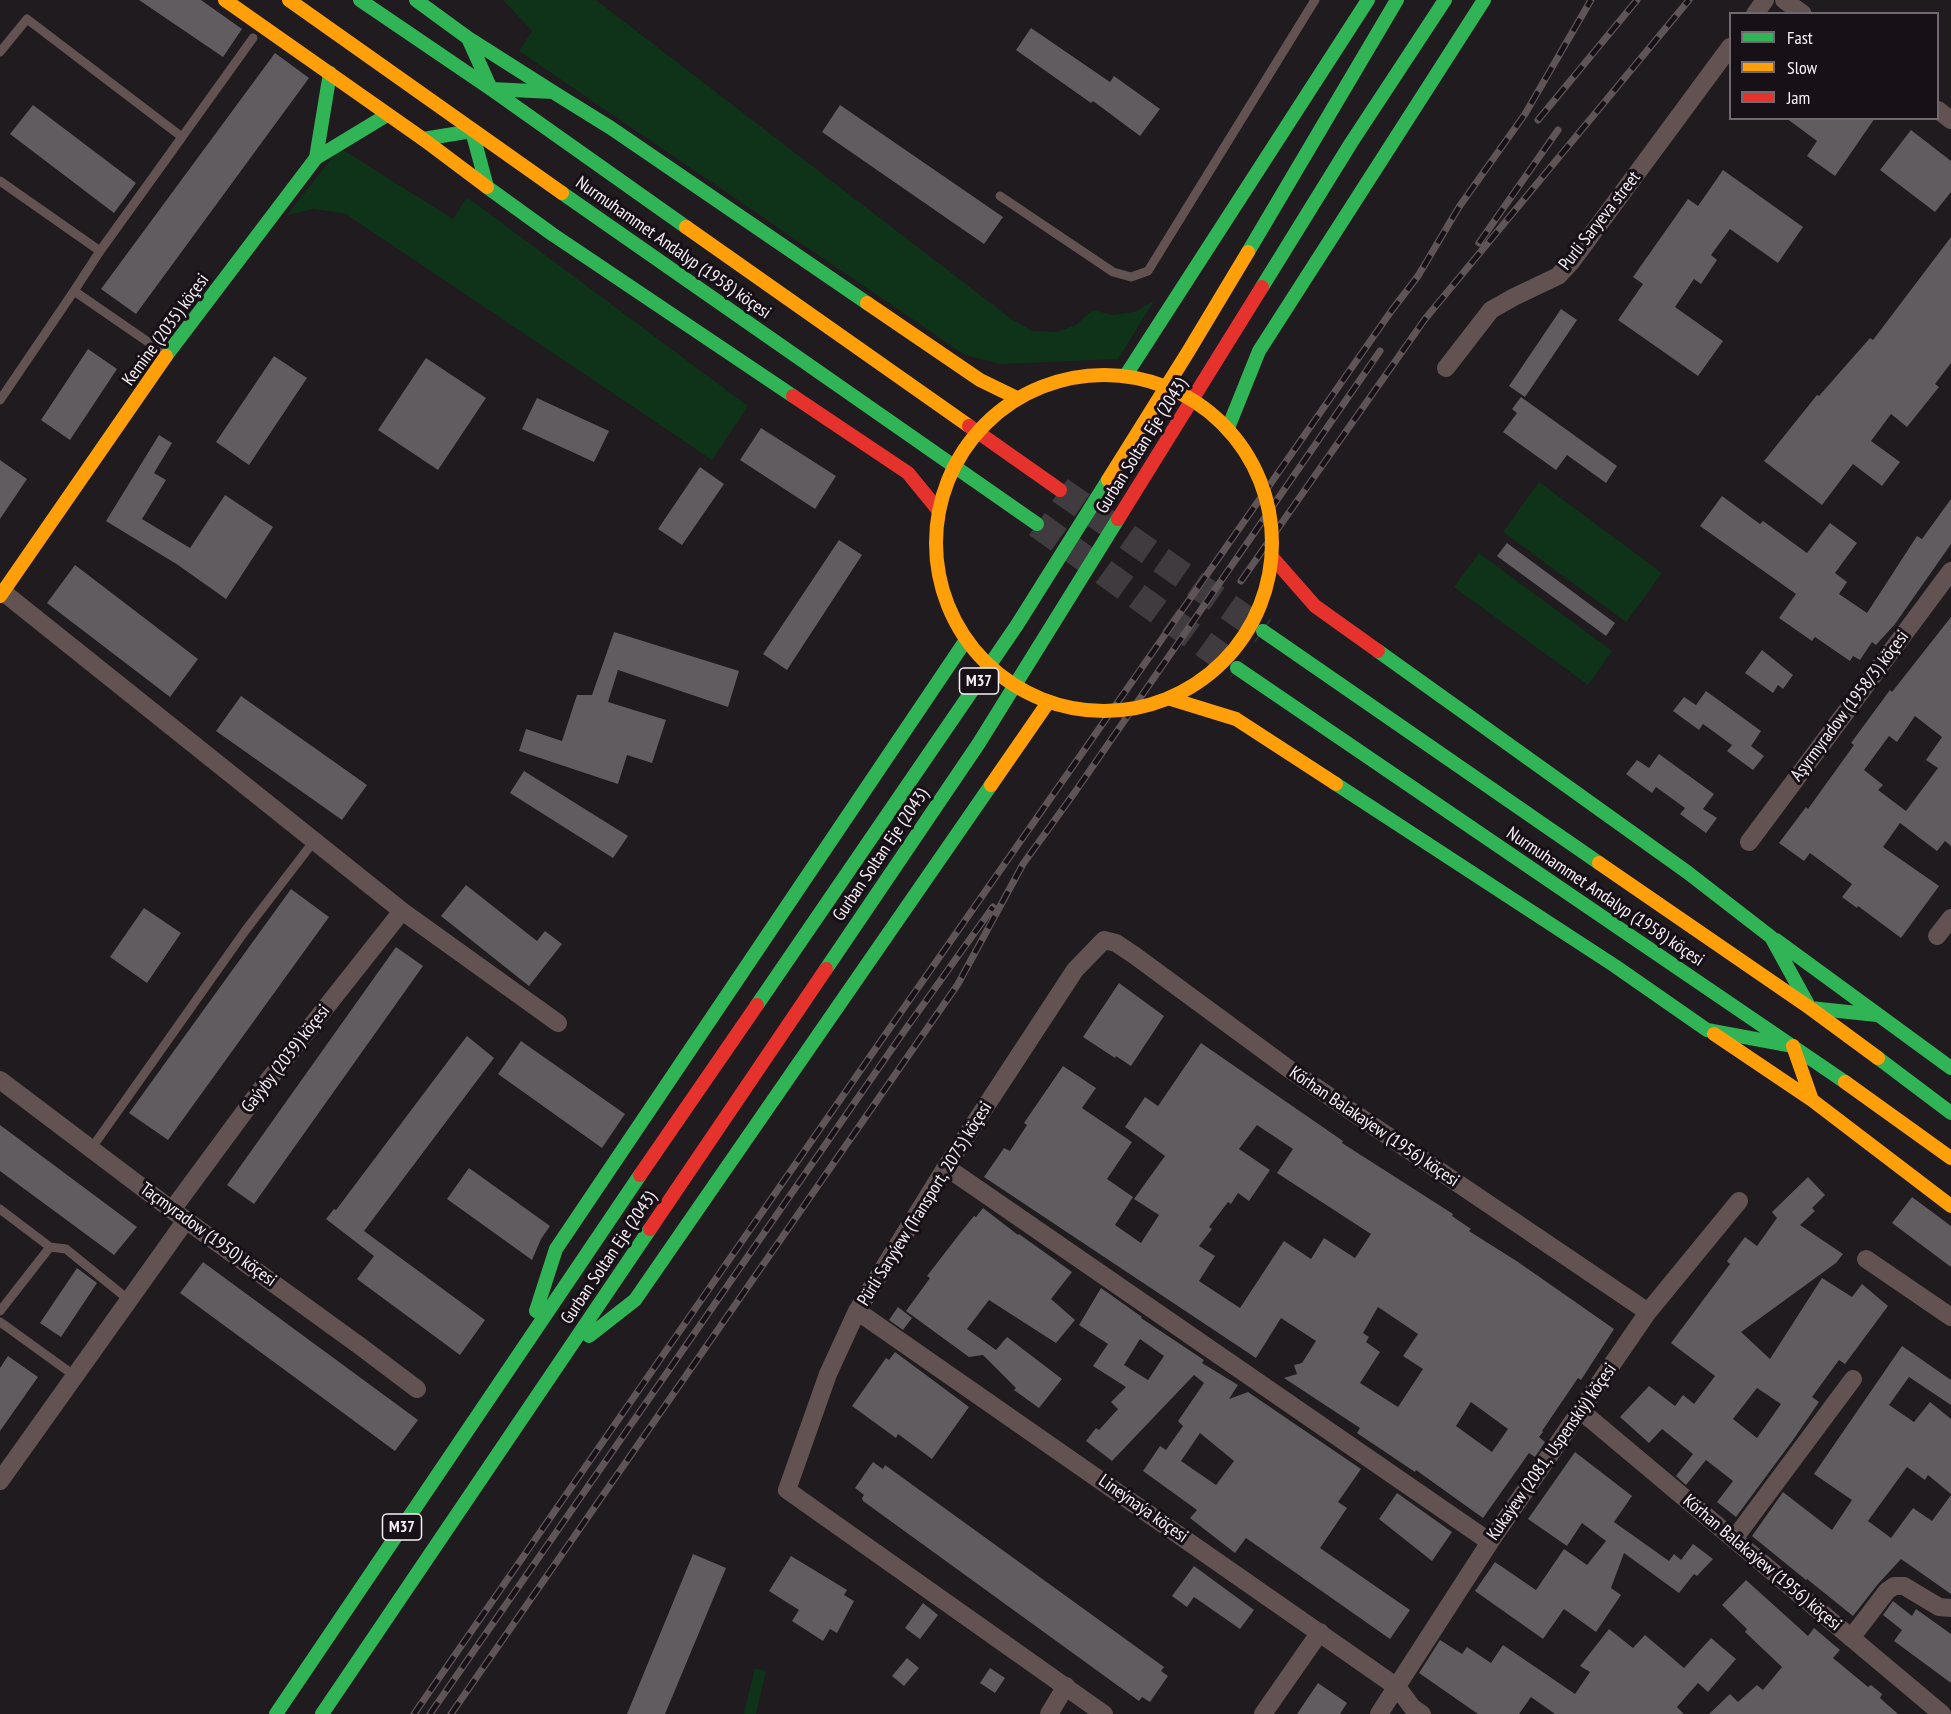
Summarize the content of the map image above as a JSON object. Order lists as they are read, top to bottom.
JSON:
{
  "streets": {
    "main road": [
      "Nurmuhammet Andalyp (1958) köçesi",
      "Kemine (2035) köçesi",
      "Gurban Soltan Eje (2043)",
      "M37"
    ],
    "street": [
      "Purli Saryeva street",
      "Aşyrmyradow (1958/3) köçesi",
      "Gaýyby (2039) köçesi",
      "Körhan Balakaýew (1956) köçesi",
      "Pürli Saryýew (Transport, 2075) köçesi",
      "Taçmyradow (1950) köçesi",
      "Kukaýew (2081, Uspenskiý) köçesi",
      "Lineýnaýa köçesi"
    ]
  },
  "crossings": [
    ["Gaýyby (2039) köçesi", "Taçmyradow (1950) köçesi"],
    ["Körhan Balakaýew (1956) köçesi", "Pürli Saryýew (Transport, 2075) köçesi"],
    ["Körhan Balakaýew (1956) köçesi", "Kukaýew (2081, Uspenskiý) köçesi"],
    ["Pürli Saryýew (Transport, 2075) köçesi", "Lineýnaýa köçesi"],
    ["Kukaýew (2081, Uspenskiý) köçesi", "Lineýnaýa köçesi"]
  ],
  "legend": ["Fast", "Slow", "Jam"]
}
